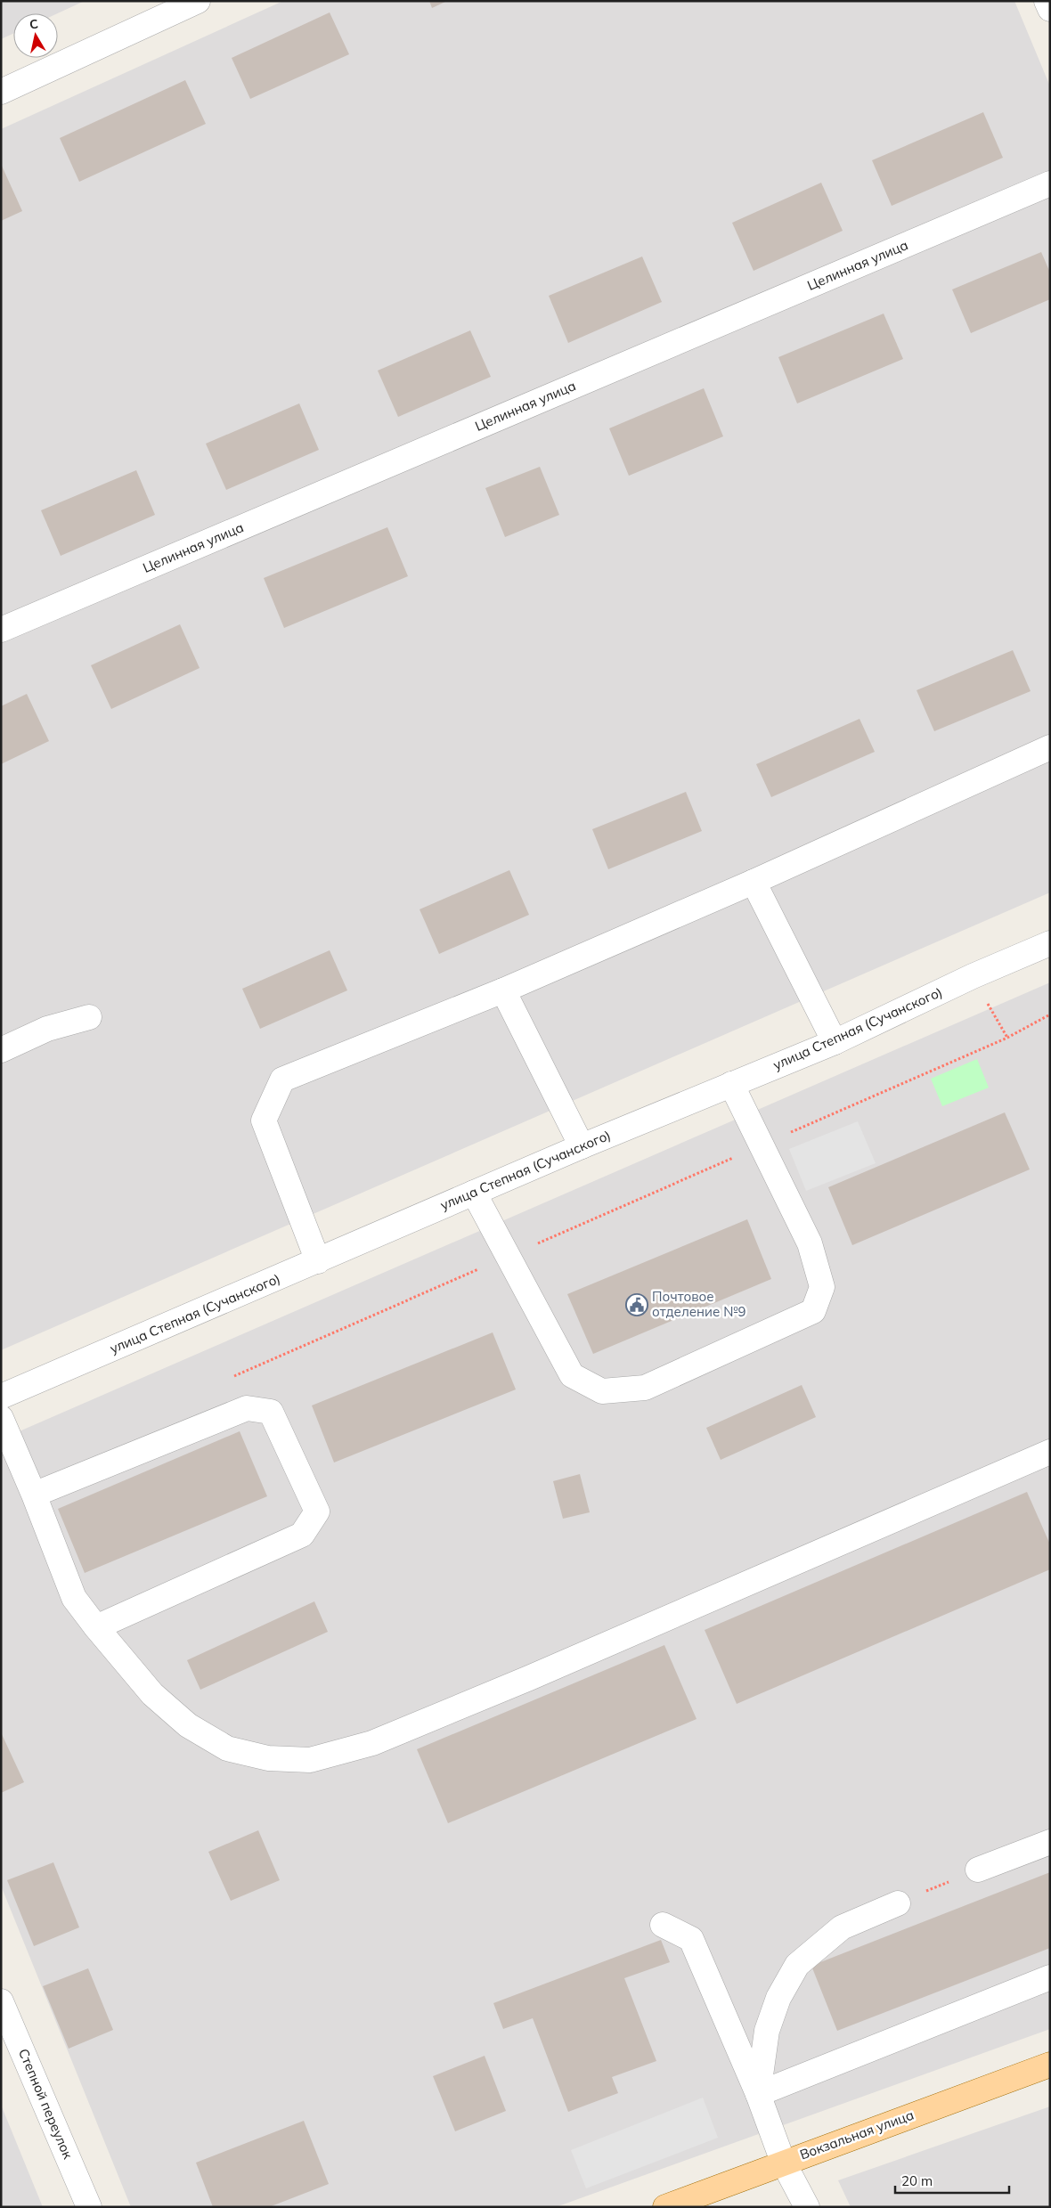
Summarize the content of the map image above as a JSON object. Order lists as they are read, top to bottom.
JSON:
{
  "streets": {
    "main road": ["Вокзальная улица"],
    "street": ["Целинная улица", "улица Степная (Сучанского)", "Степной переулок"]
  },
  "places": {
    "public building": ["Почтовое отделение №9"]
  },
  "scale_bar": "20 m",
  "north": "top"
}
